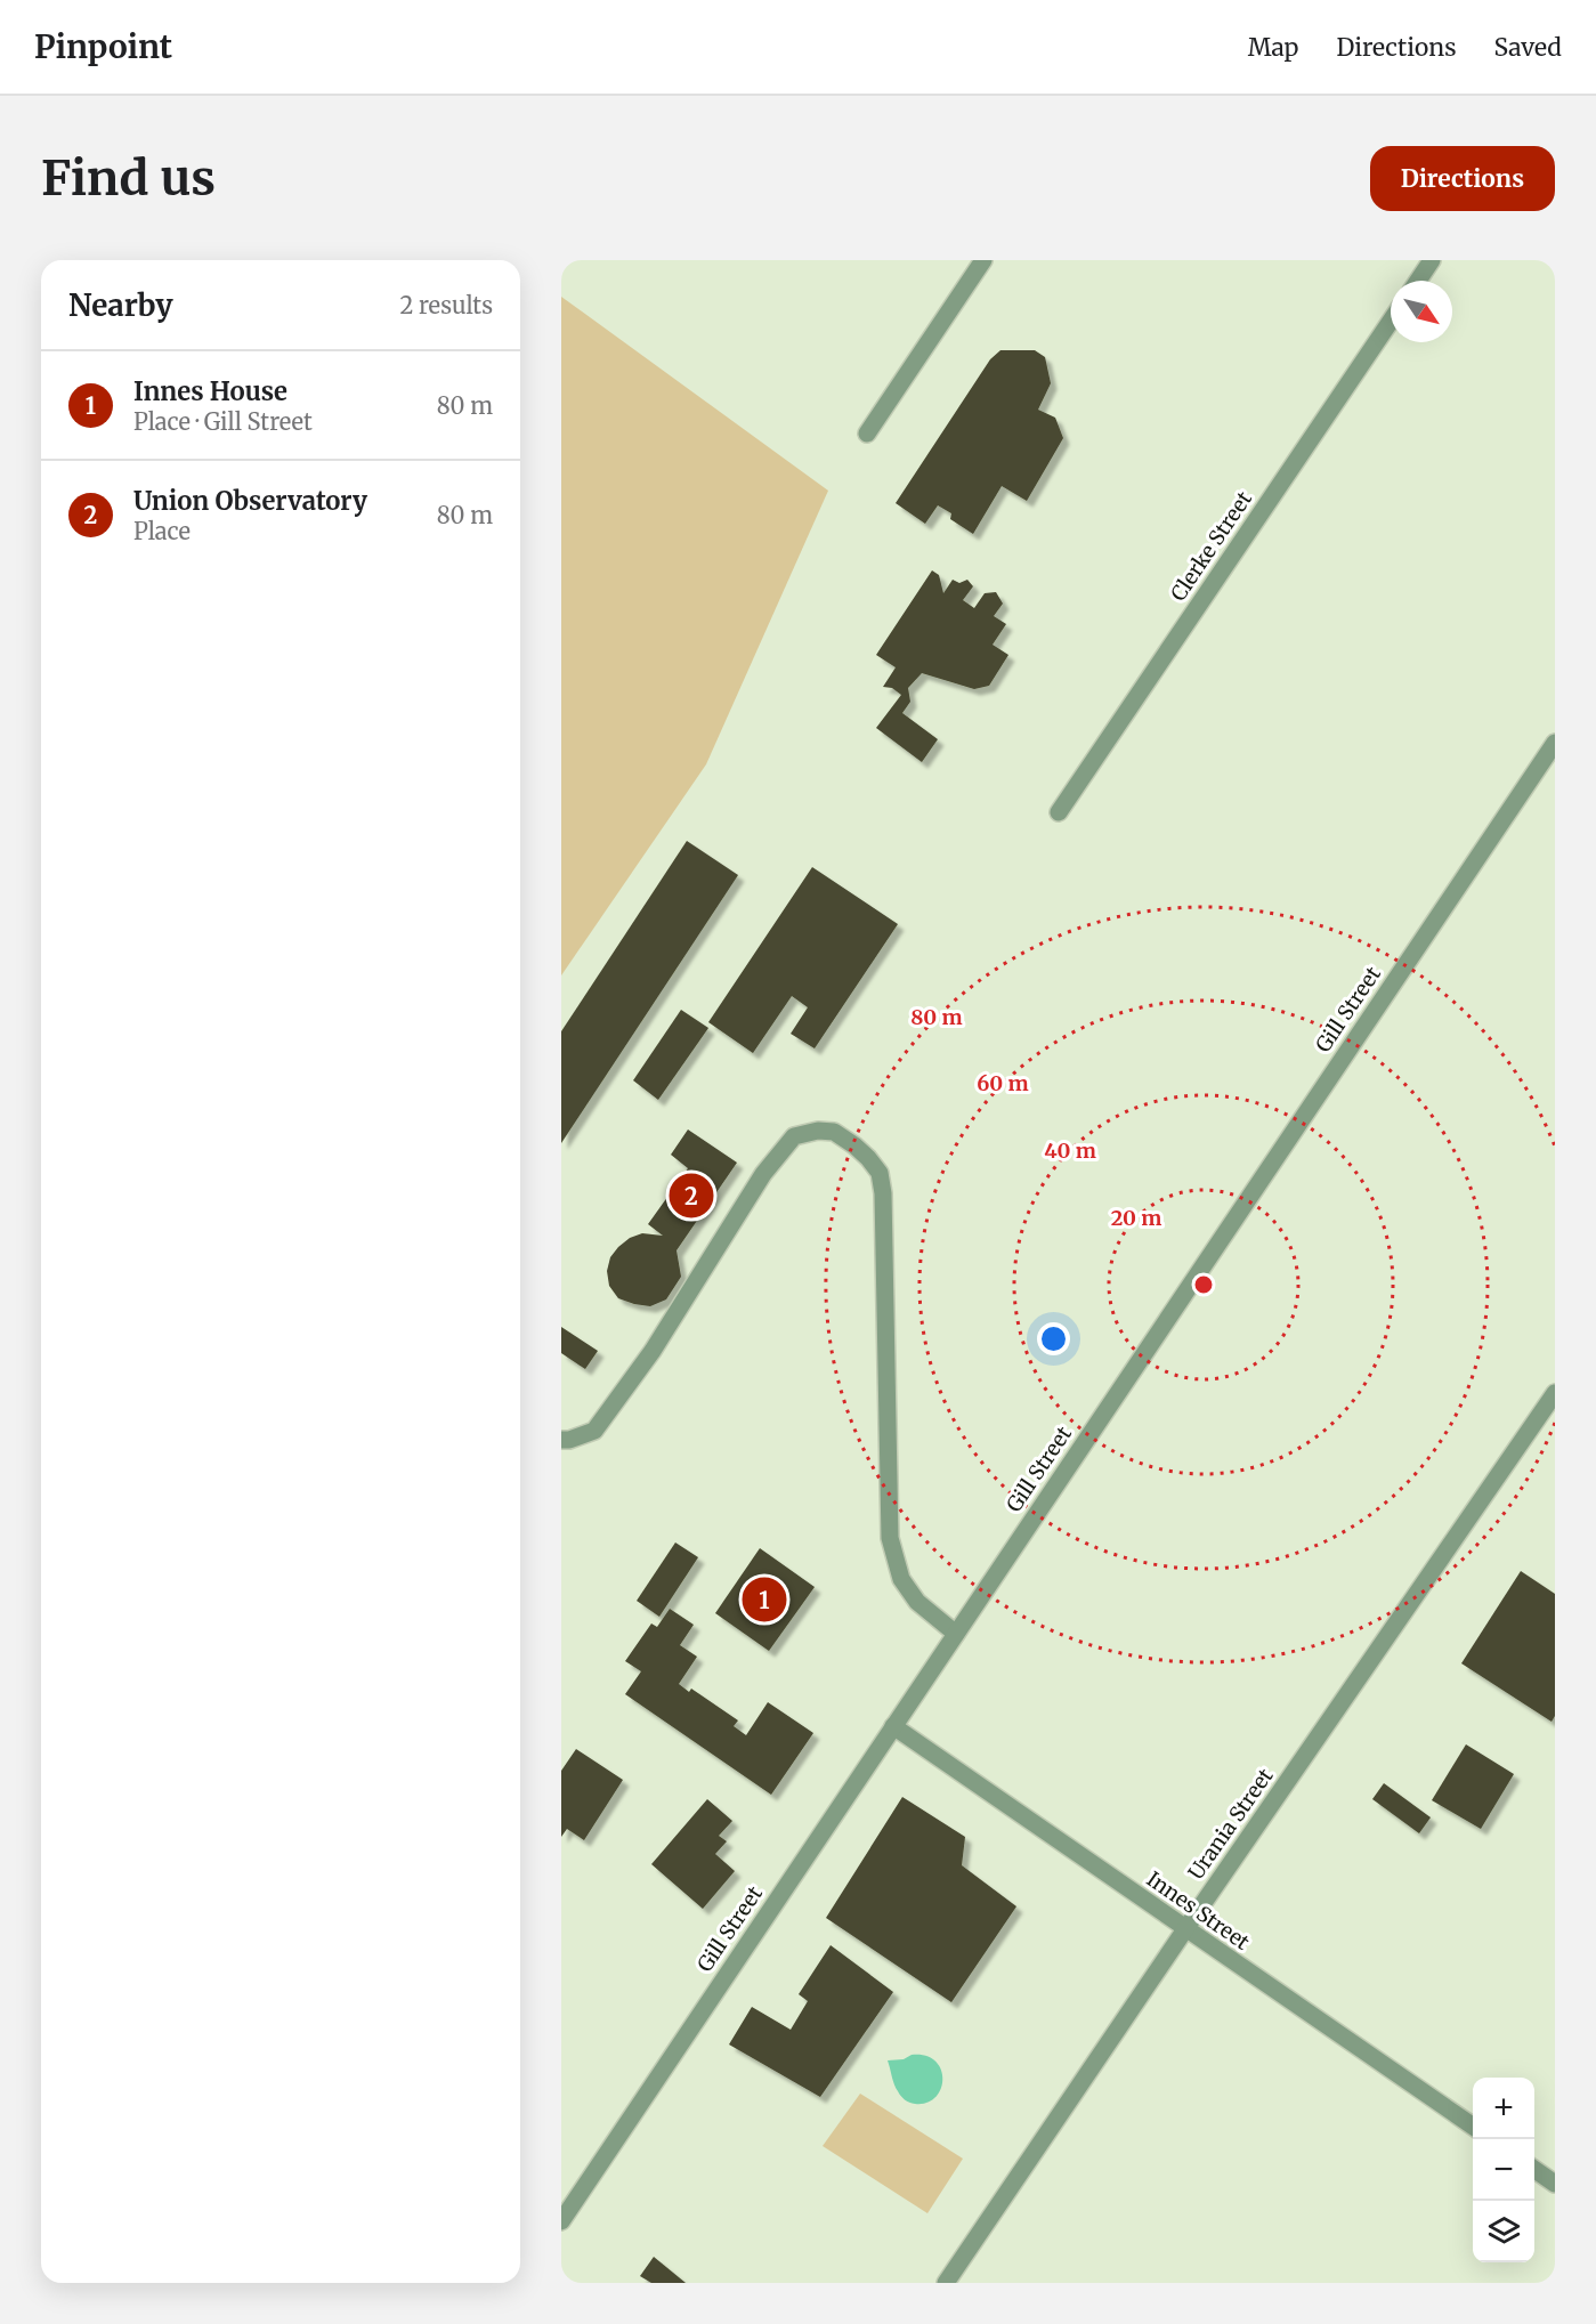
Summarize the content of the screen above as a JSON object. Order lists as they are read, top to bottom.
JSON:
{
  "streets": {
    "street": [
      "Clerke Street",
      "Gill Street",
      "Urania Street",
      "Innes Street"
    ]
  },
  "crossings": [
    ["Gill Street", "Innes Street"],
    ["Urania Street", "Innes Street"]
  ],
  "north": "bottom right",
  "page": {
    "header": "Pinpoint",
    "nav": ["Map", "Directions", "Saved"],
    "buttons": "Directions",
    "title": "Find us",
    "heading": ["Nearby", "2 results"],
    "list": [
      {
        "mark": "1",
        "name": "Innes House",
        "note": "Place · Gill Street",
        "value": "80 m"
      },
      {
        "mark": "2",
        "name": "Union Observatory",
        "note": "Place",
        "value": "80 m"
      }
    ],
    "pins": ["2", "1"],
    "map_buttons": ["+", "−"]
  },
  "rings": [
    "80 m",
    "60 m",
    "40 m",
    "20 m"
  ]
}
